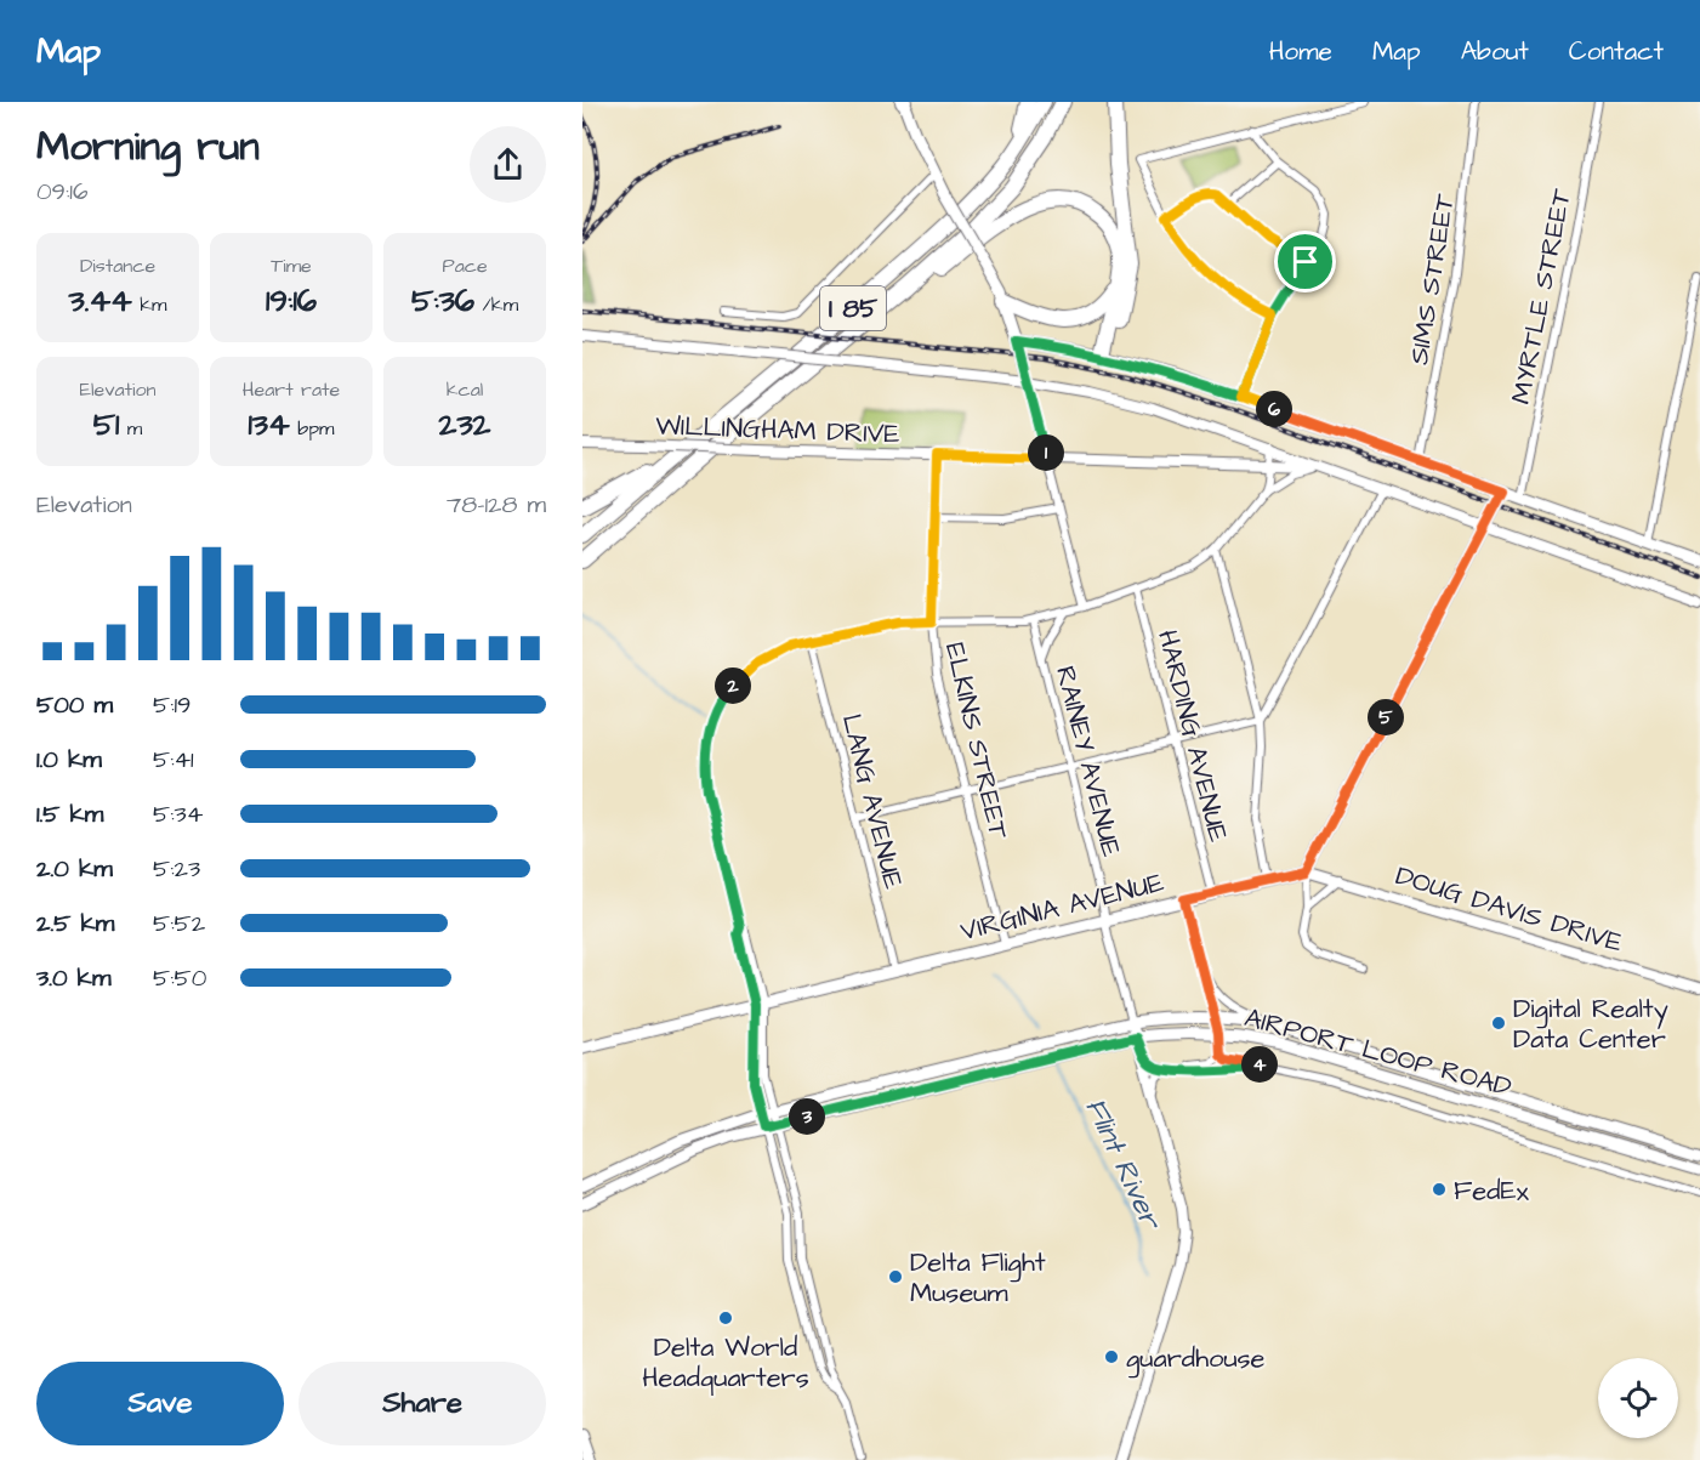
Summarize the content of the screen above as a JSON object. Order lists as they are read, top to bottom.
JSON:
{
  "streets": {
    "highway": ["I 85"],
    "main road": ["VIRGINIA AVENUE", "AIRPORT LOOP ROAD"],
    "street": [
      "SIMS STREET",
      "MYRTLE STREET",
      "WILLINGHAM DRIVE",
      "HARDING AVENUE",
      "ELKINS STREET",
      "RAINEY AVENUE",
      "LANG AVENUE",
      "DOUG DAVIS DRIVE"
    ]
  },
  "crossings": [
    ["WILLINGHAM DRIVE", "ELKINS STREET"],
    ["HARDING AVENUE", "VIRGINIA AVENUE"],
    ["ELKINS STREET", "VIRGINIA AVENUE"],
    ["RAINEY AVENUE", "VIRGINIA AVENUE"],
    ["RAINEY AVENUE", "AIRPORT LOOP ROAD"],
    ["LANG AVENUE", "VIRGINIA AVENUE"],
    ["VIRGINIA AVENUE", "DOUG DAVIS DRIVE"]
  ],
  "water": ["Flint River"],
  "places": [
    "Digital Realty Data Center",
    "FedEx",
    "Delta Flight Museum",
    "Delta World Headquarters",
    "guardhouse"
  ],
  "page": {
    "header": "Map",
    "nav": [
      "Home",
      "Map",
      "About",
      "Contact"
    ],
    "heading": ["Morning run", "09:16"],
    "stats": [
      ["Distance", "3.44 km"],
      ["Time", "19:16"],
      ["Pace", "5:36 /km"],
      ["Elevation", "51 m"],
      ["Heart rate", "134 bpm"],
      ["kcal", "232"]
    ],
    "pins": [
      "6",
      "1",
      "2",
      "5",
      "4",
      "3"
    ],
    "chart": ["Elevation", "78–128 m"],
    "list": [
      {
        "name": "500 m",
        "note": "5:19"
      },
      {
        "name": "1.0 km",
        "note": "5:41"
      },
      {
        "name": "1.5 km",
        "note": "5:34"
      },
      {
        "name": "2.0 km",
        "note": "5:23"
      },
      {
        "name": "2.5 km",
        "note": "5:52"
      },
      {
        "name": "3.0 km",
        "note": "5:50"
      }
    ],
    "buttons": ["Save", "Share"]
  }
}
